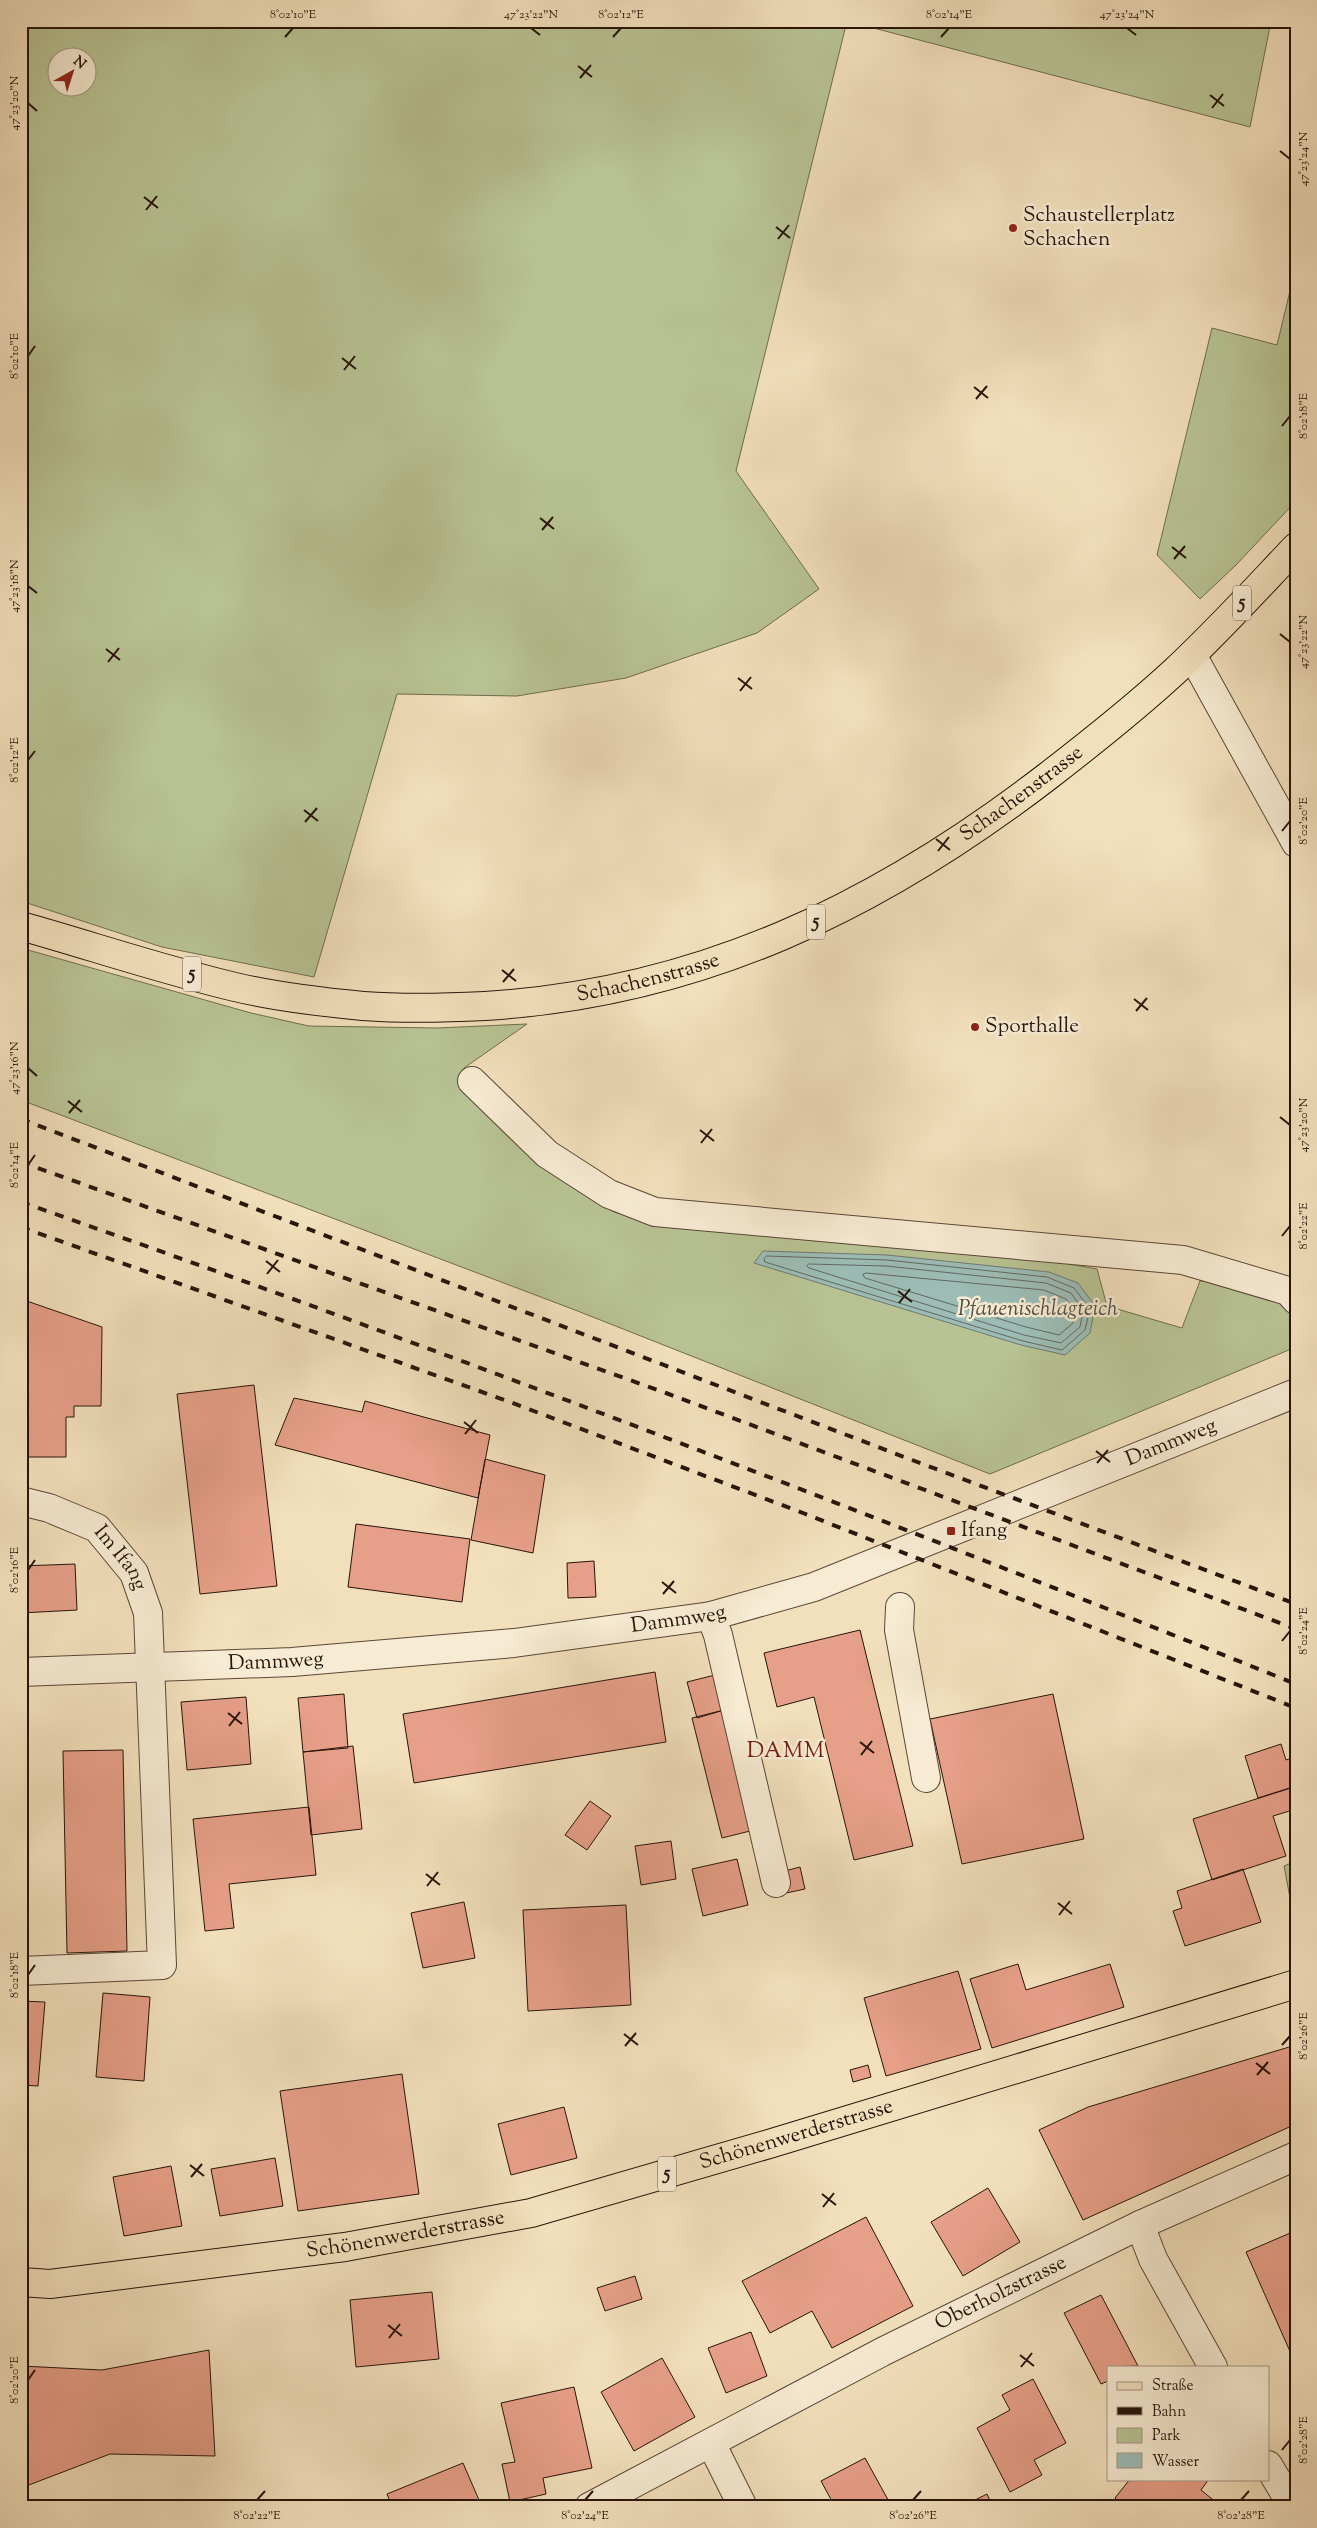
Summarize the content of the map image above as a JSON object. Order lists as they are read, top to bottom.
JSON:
{
  "streets": {
    "main road": ["5", "Schachenstrasse", "Schönenwerderstrasse"],
    "street": ["Dammweg", "Im Ifang", "Oberholzstrasse"]
  },
  "crossings": [
    ["5", "Schachenstrasse"],
    ["Dammweg", "Im Ifang"]
  ],
  "districts": ["DAMM"],
  "water": ["Pfauenischlagteich"],
  "places": {
    "other": ["Schaustellerplatz Schachen", "Sporthalle"],
    "transit": ["Ifang"]
  },
  "legend": [
    "Straße",
    "Bahn",
    "Park",
    "Wasser"
  ],
  "north": "top right",
  "coordinates": [
    "8°02'10\"E",
    "47°23'22\"N",
    "8°02'12\"E",
    "8°02'14\"E",
    "47°23'24\"N",
    "47°23'20\"N",
    "8°02'18\"E",
    "47°23'18\"N",
    "8°02'20\"E",
    "47°23'16\"N",
    "8°02'22\"E",
    "8°02'16\"E",
    "8°02'24\"E",
    "8°02'26\"E",
    "8°02'28\"E"
  ]
}
